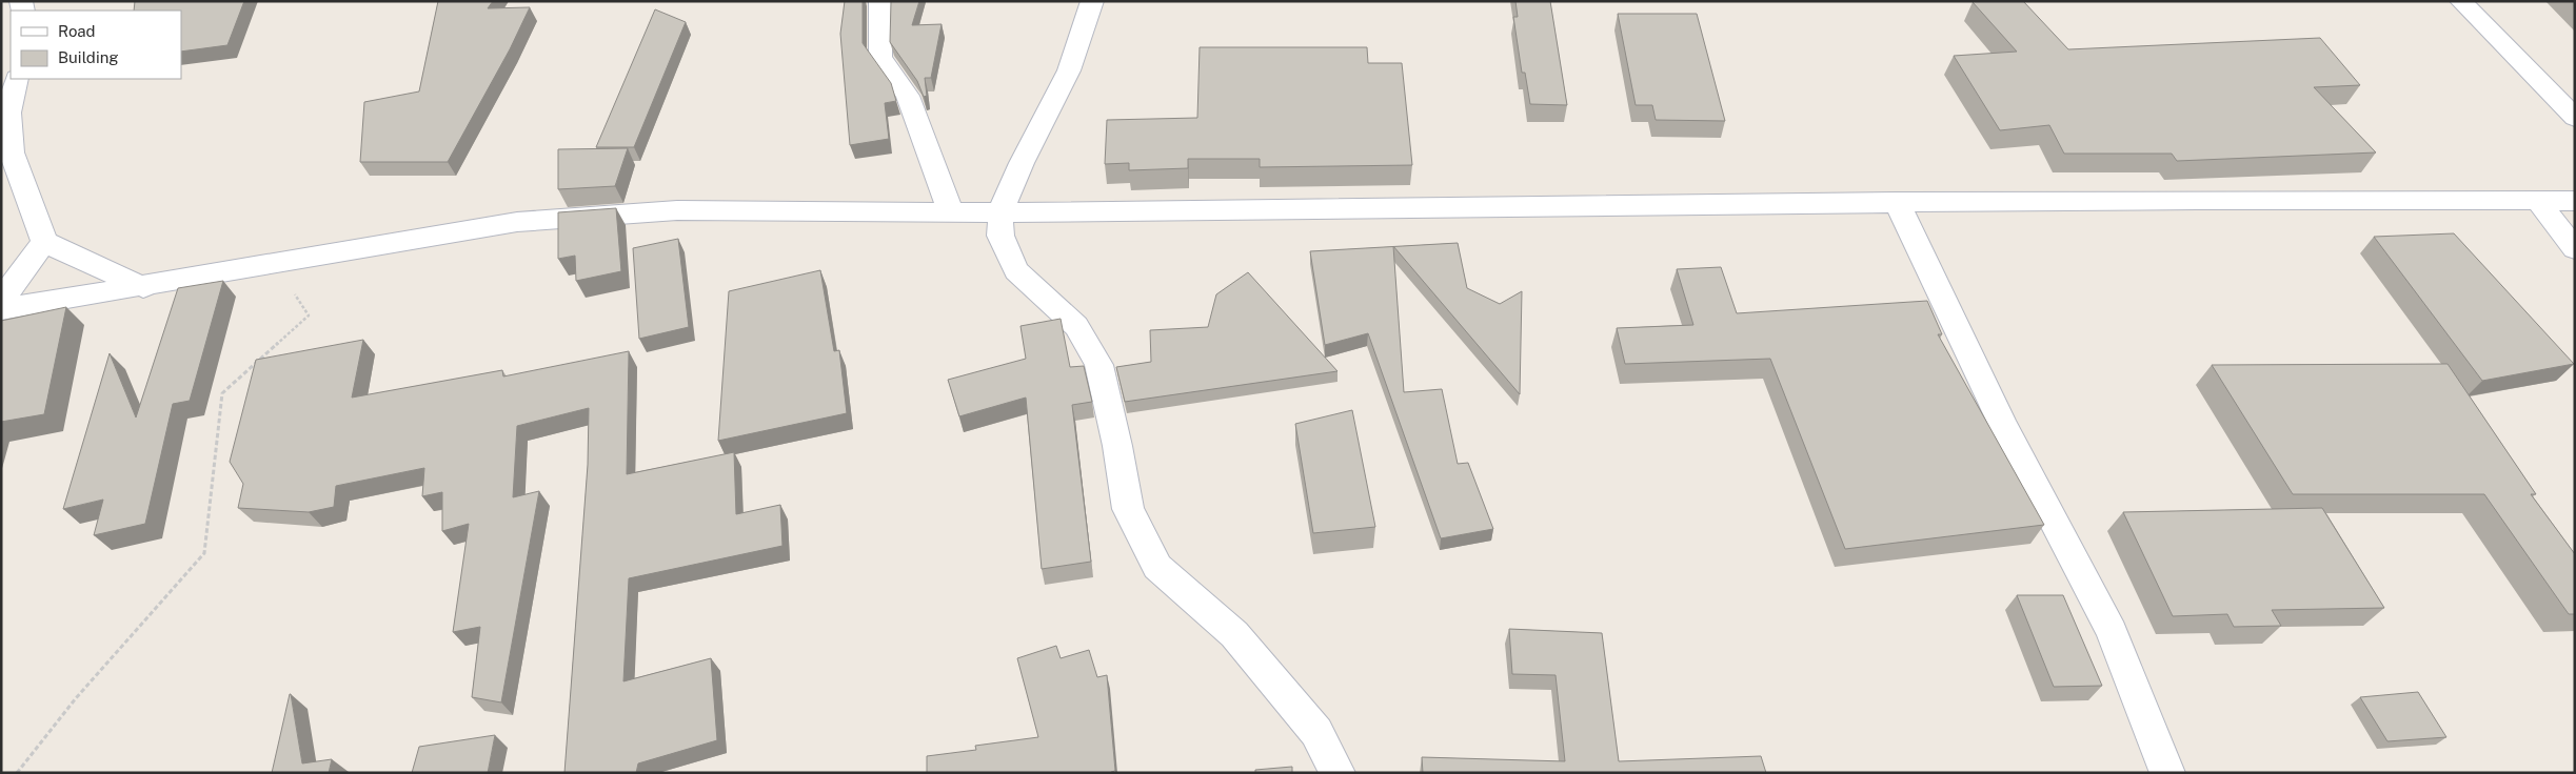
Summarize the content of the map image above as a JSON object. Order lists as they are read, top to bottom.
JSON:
{
  "legend": ["Road", "Building"]
}
